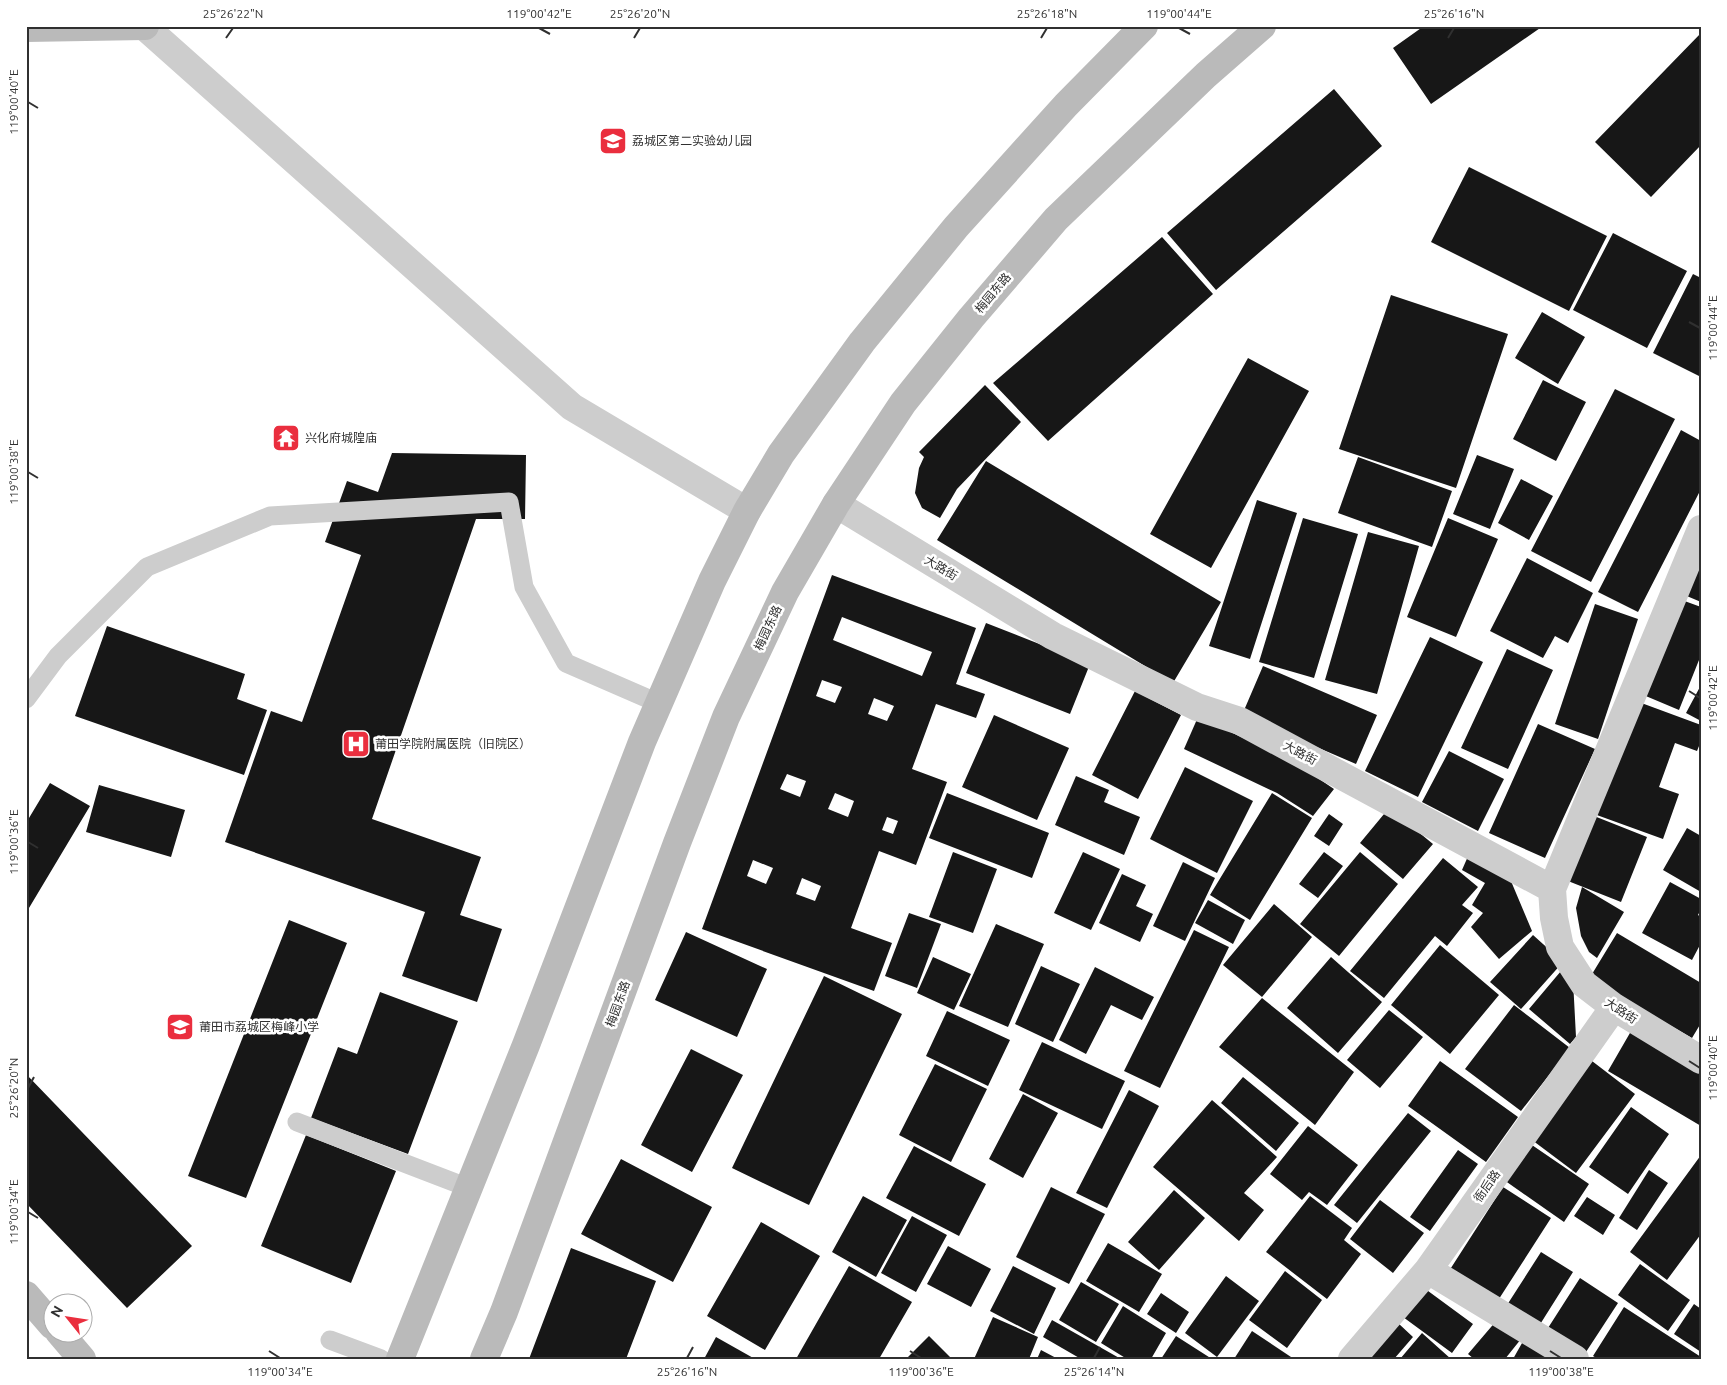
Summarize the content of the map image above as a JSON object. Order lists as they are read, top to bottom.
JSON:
{
  "streets": {
    "main road": ["梅园东路"],
    "street": ["大路街", "衙后路"]
  },
  "crossings": [
    ["梅园东路", "大路街"],
    ["大路街", "衙后路"]
  ],
  "places": {
    "school or university": ["荔城区第二实验幼儿园", "莆田市荔城区梅峰小学"],
    "temple": ["兴化府城隍庙"],
    "hospital": ["莆田学院附属医院（旧院区）"]
  },
  "north": "top left",
  "coordinates": [
    "25°26'22\"N",
    "119°00'42\"E",
    "25°26'20\"N",
    "25°26'18\"N",
    "119°00'44\"E",
    "25°26'16\"N",
    "119°00'40\"E",
    "119°00'38\"E",
    "119°00'36\"E",
    "119°00'34\"E",
    "25°26'14\"N"
  ]
}
